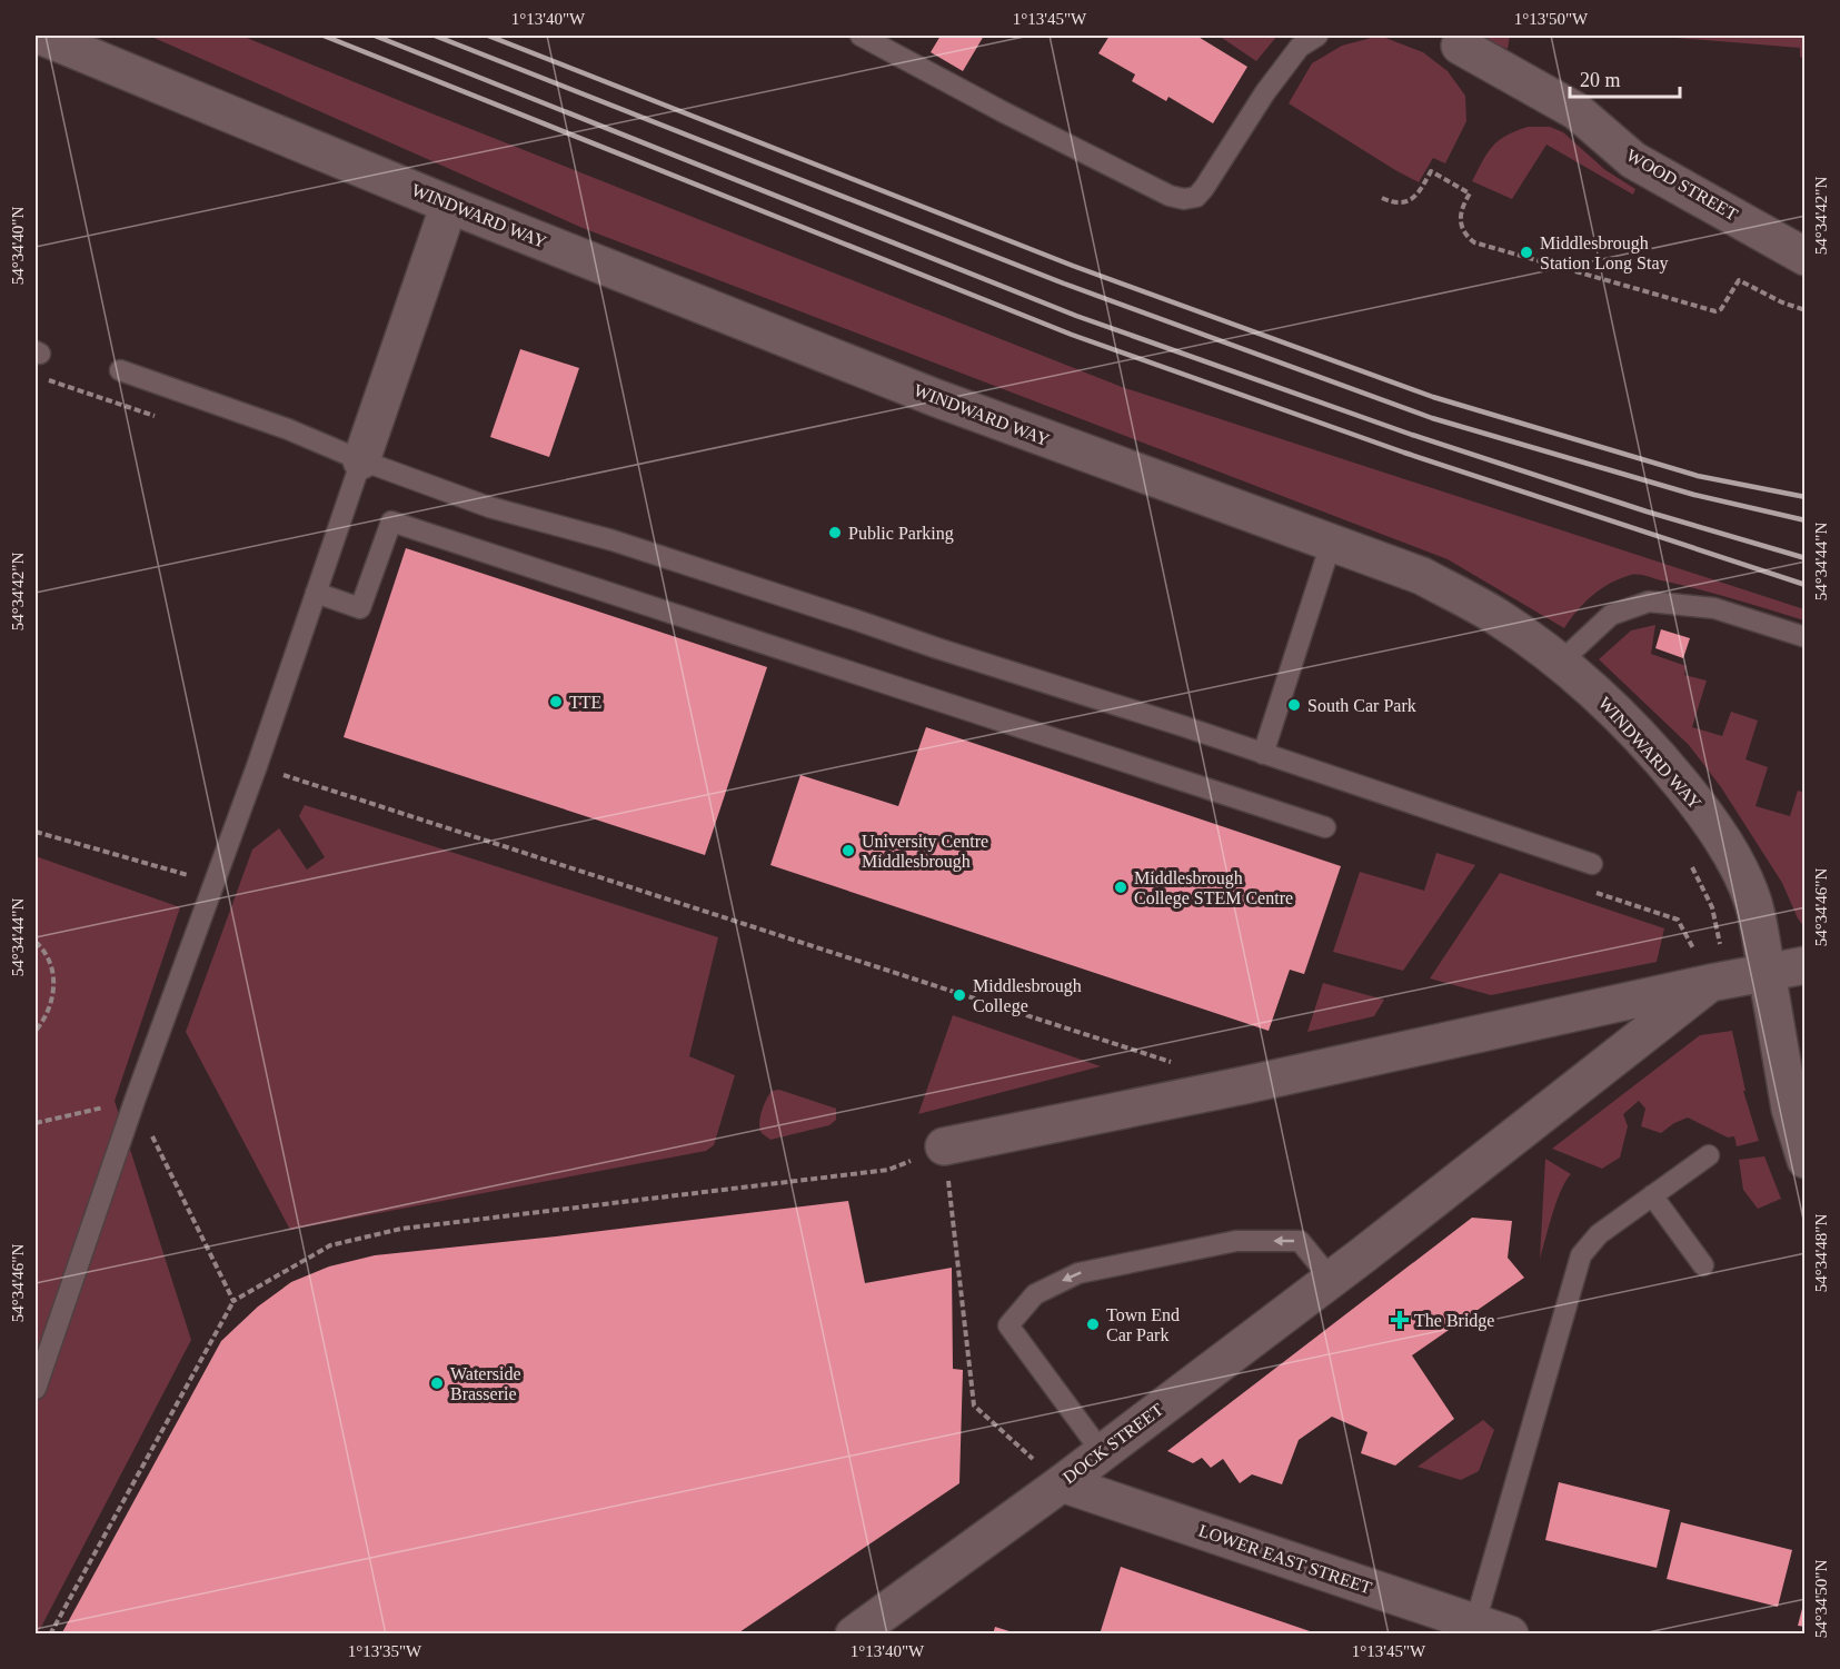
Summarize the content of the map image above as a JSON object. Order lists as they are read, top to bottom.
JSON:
{
  "streets": {
    "street": [
      "WOOD STREET",
      "WINDWARD WAY",
      "DOCK STREET",
      "LOWER EAST STREET"
    ]
  },
  "crossings": [
    ["DOCK STREET", "LOWER EAST STREET"]
  ],
  "places": {
    "other": [
      "Middlesbrough Station Long Stay",
      "Public Parking",
      "TTE",
      "South Car Park",
      "University Centre Middlesbrough",
      "Middlesbrough College STEM Centre",
      "Middlesbrough College",
      "Town End Car Park",
      "Waterside Brasserie"
    ],
    "health": ["The Bridge"]
  },
  "scale_bar": "20 m",
  "coordinates": [
    "1°13'40\"W",
    "1°13'45\"W",
    "1°13'50\"W",
    "54°34'42\"N",
    "54°34'40\"N",
    "54°34'44\"N",
    "54°34'46\"N",
    "54°34'48\"N",
    "54°34'50\"N",
    "1°13'35\"W"
  ]
}
